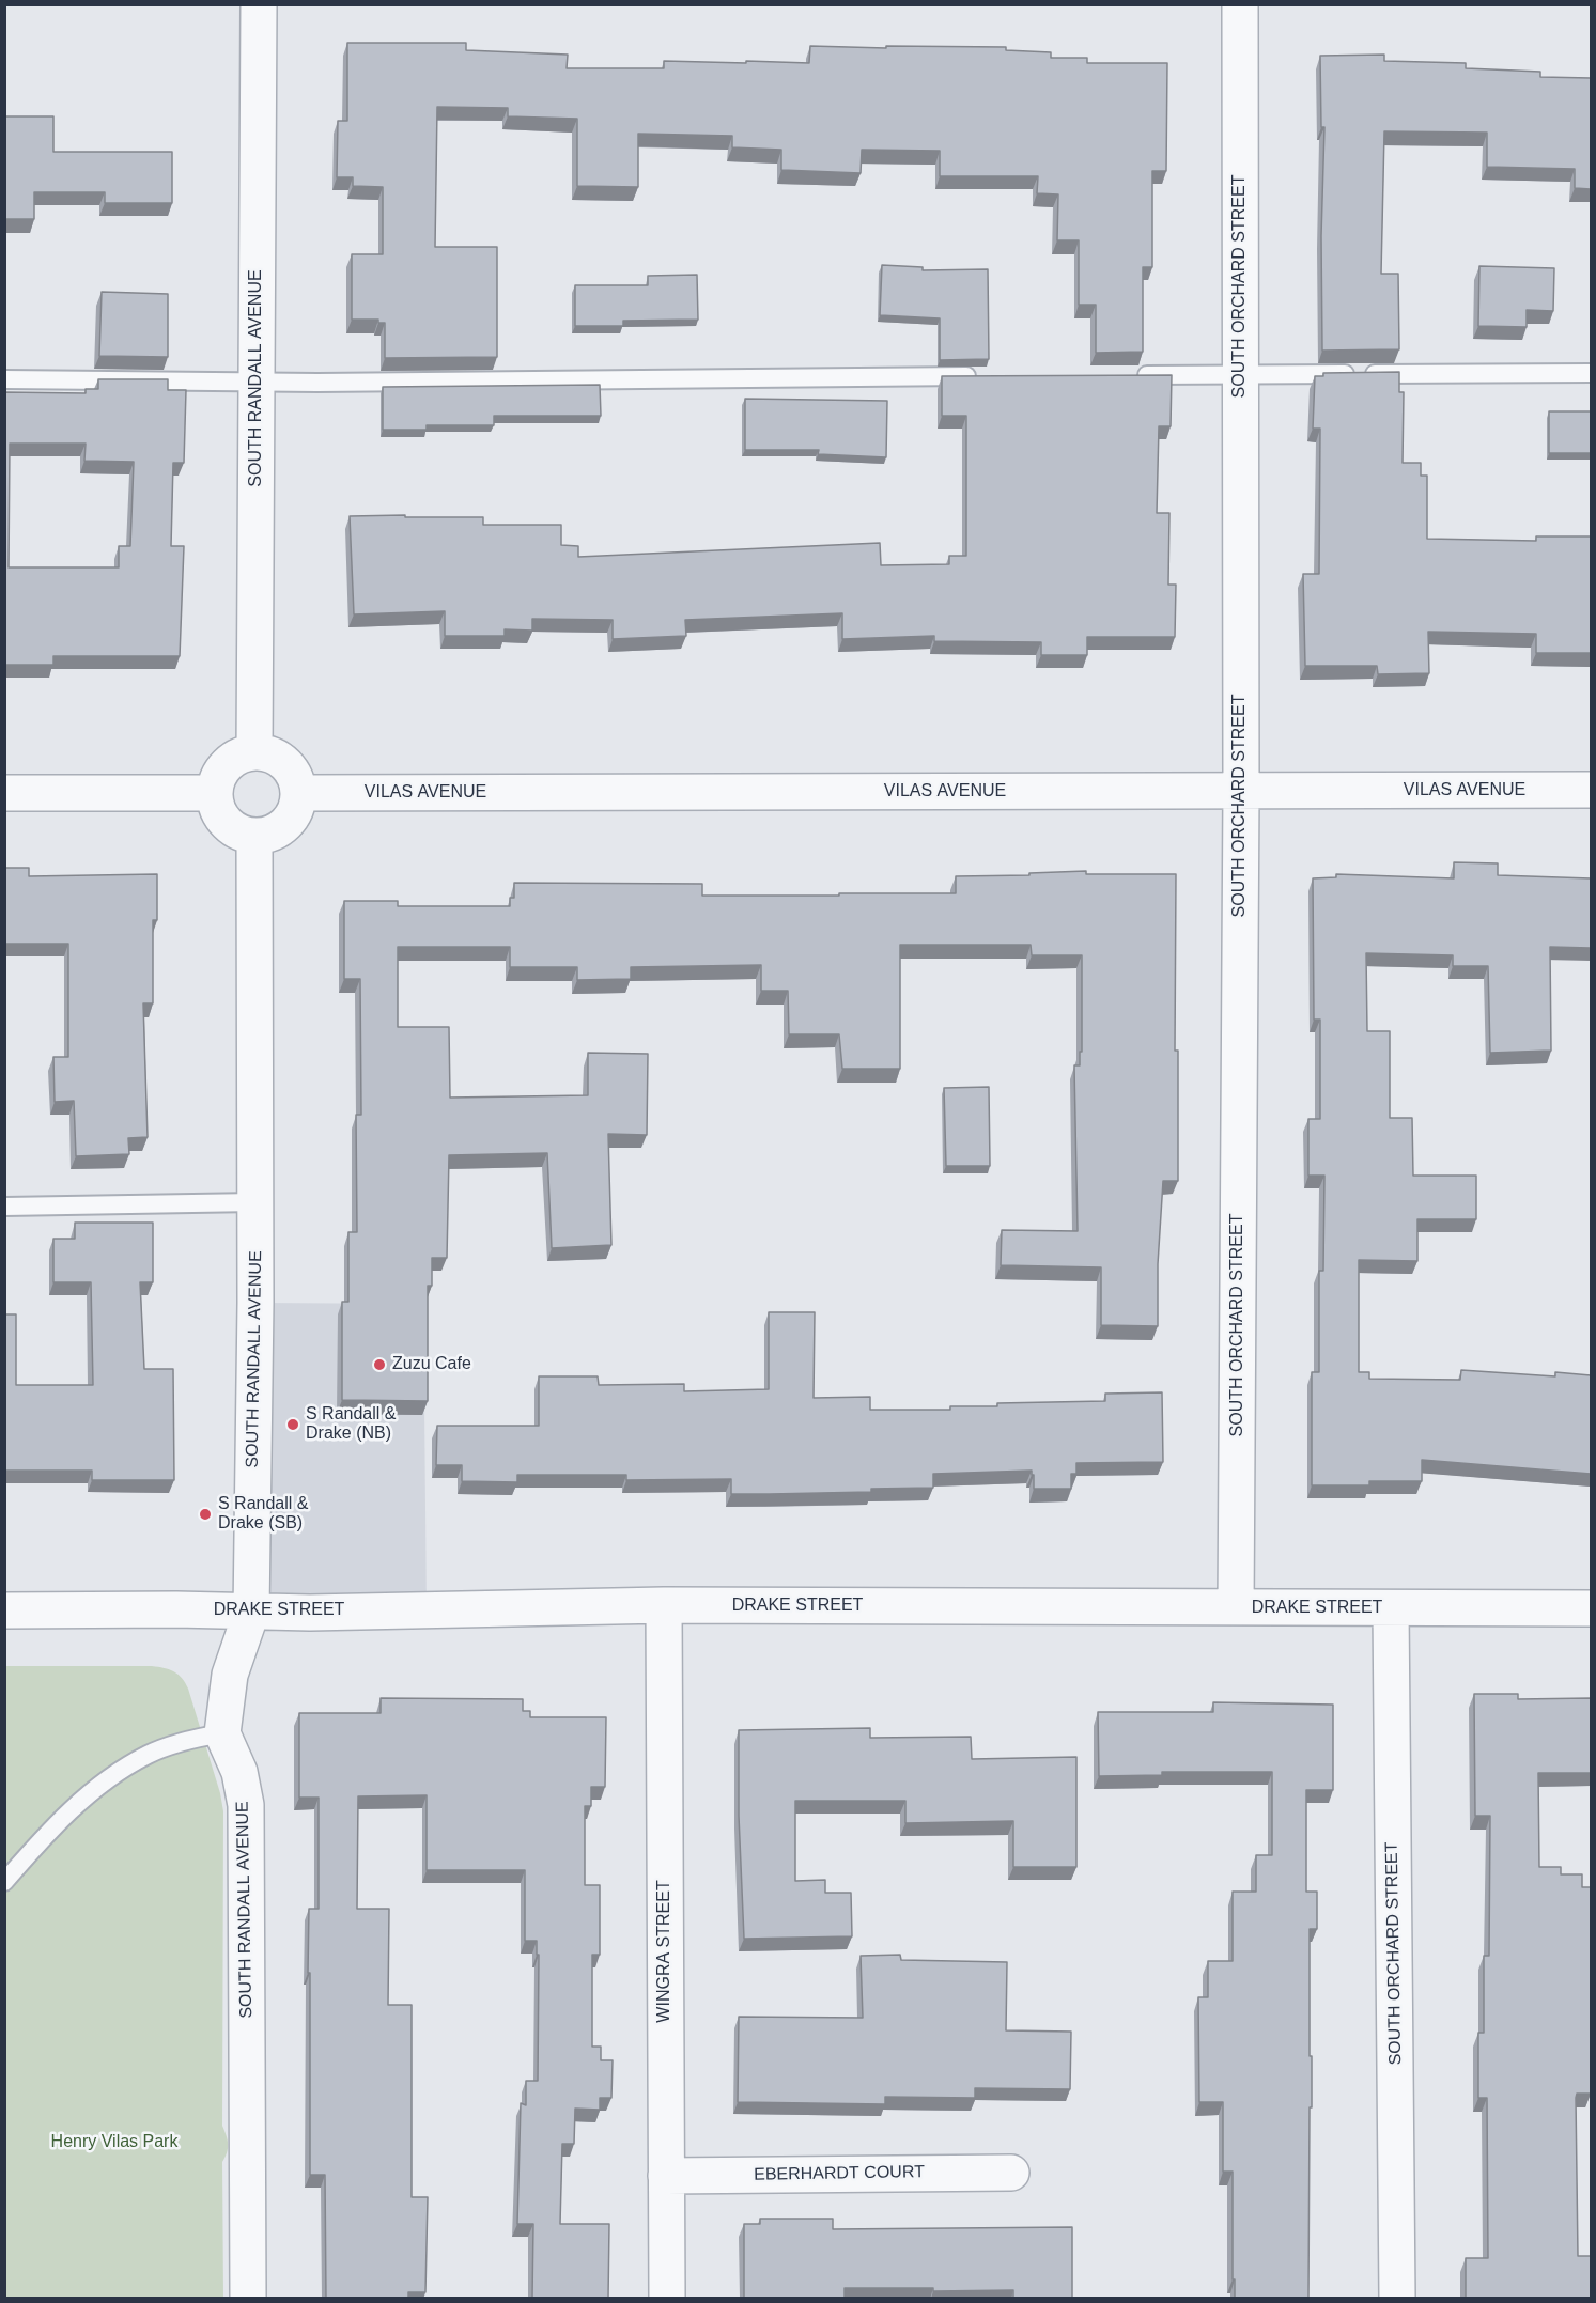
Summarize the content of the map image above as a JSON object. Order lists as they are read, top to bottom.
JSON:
{
  "streets": {
    "street": [
      "SOUTH ORCHARD STREET",
      "SOUTH RANDALL AVENUE",
      "VILAS AVENUE",
      "DRAKE STREET",
      "WINGRA STREET",
      "EBERHARDT COURT"
    ]
  },
  "crossings": [
    ["SOUTH ORCHARD STREET", "VILAS AVENUE"],
    ["SOUTH ORCHARD STREET", "DRAKE STREET"],
    ["SOUTH RANDALL AVENUE", "VILAS AVENUE"],
    ["SOUTH RANDALL AVENUE", "DRAKE STREET"],
    ["DRAKE STREET", "WINGRA STREET"],
    ["WINGRA STREET", "EBERHARDT COURT"]
  ],
  "parks": ["Henry Vilas Park"],
  "places": ["Zuzu Cafe", "S Randall & Drake (NB)", "S Randall & Drake (SB)"]
}
